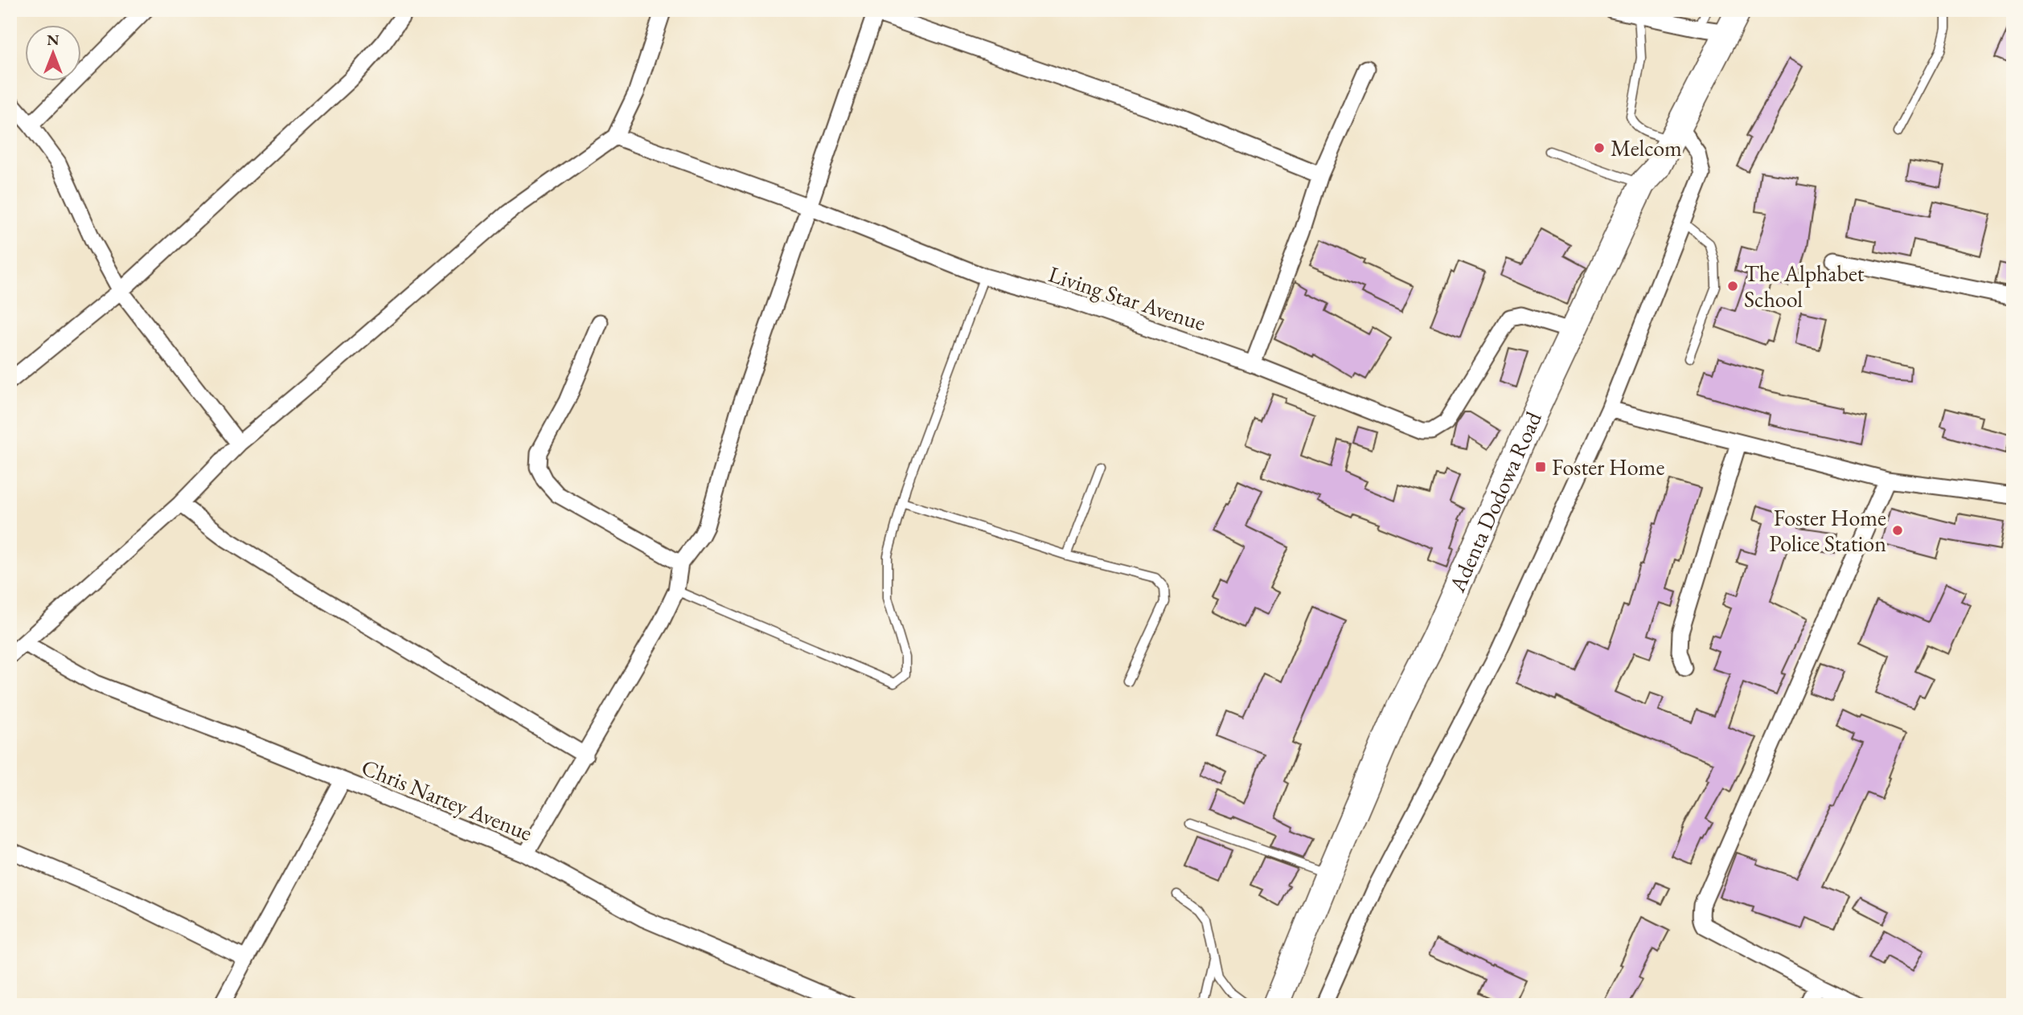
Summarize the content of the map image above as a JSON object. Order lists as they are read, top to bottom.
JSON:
{
  "streets": {
    "main road": ["Adenta Dodowa Road"],
    "street": ["Living Star Avenue", "Chris Nartey Avenue"]
  },
  "crossings": [
    ["Living Star Avenue", "Adenta Dodowa Road"]
  ],
  "places": {
    "other": ["Melcom", "The Alphabet School", "Foster Home Police Station"],
    "transit": ["Foster Home"]
  },
  "north": "top"
}
